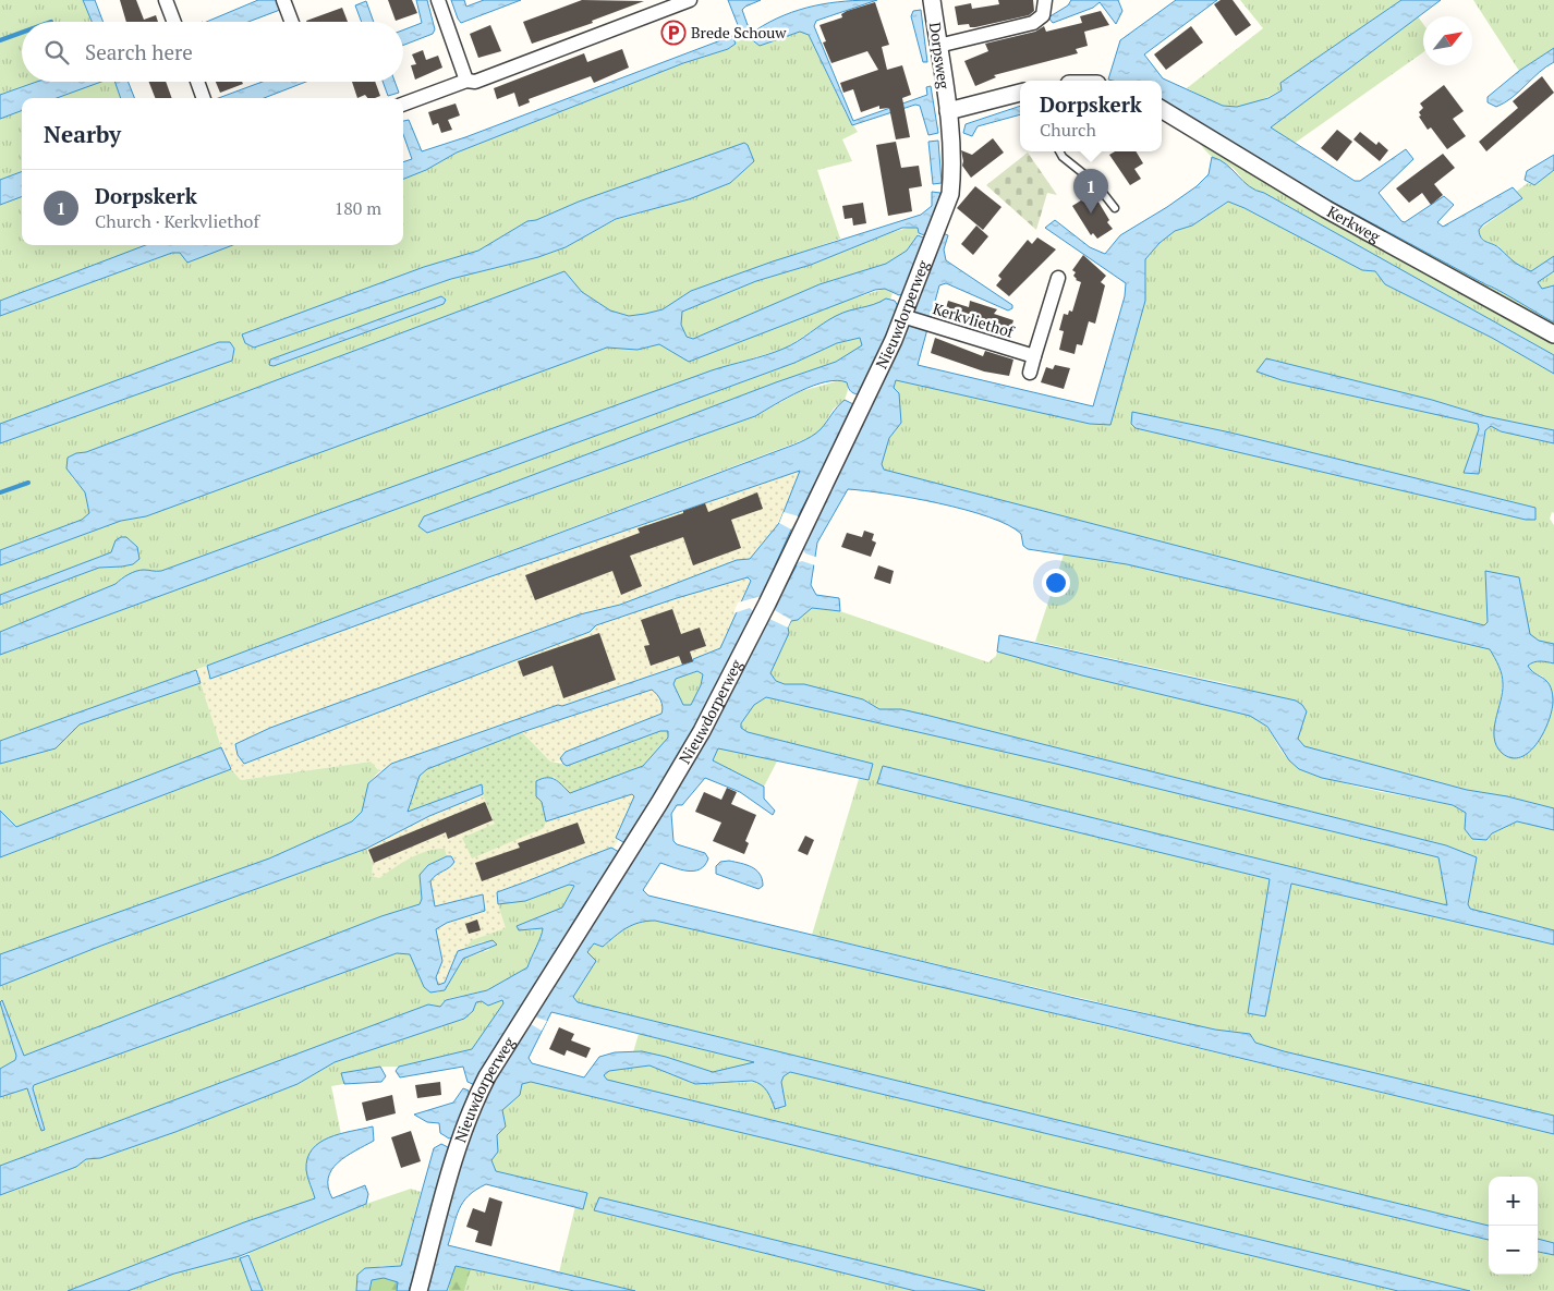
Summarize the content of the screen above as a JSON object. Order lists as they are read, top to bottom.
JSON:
{
  "streets": {
    "street": [
      "Dorpsweg",
      "Kerkweg",
      "Nieuwdorperweg",
      "Kerkvliethof"
    ]
  },
  "crossings": [
    ["Dorpsweg", "Nieuwdorperweg"],
    ["Nieuwdorperweg", "Kerkvliethof"]
  ],
  "places": {
    "parking": ["Brede Schouw"]
  },
  "north": "top right",
  "page": {
    "search": "Search here",
    "popup": ["Dorpskerk", "Church"],
    "heading": "Nearby",
    "pins": "1",
    "list": [
      {
        "mark": "1",
        "name": "Dorpskerk",
        "note": "Church · Kerkvliethof",
        "value": "180 m"
      }
    ],
    "map_buttons": ["+", "−"]
  }
}
